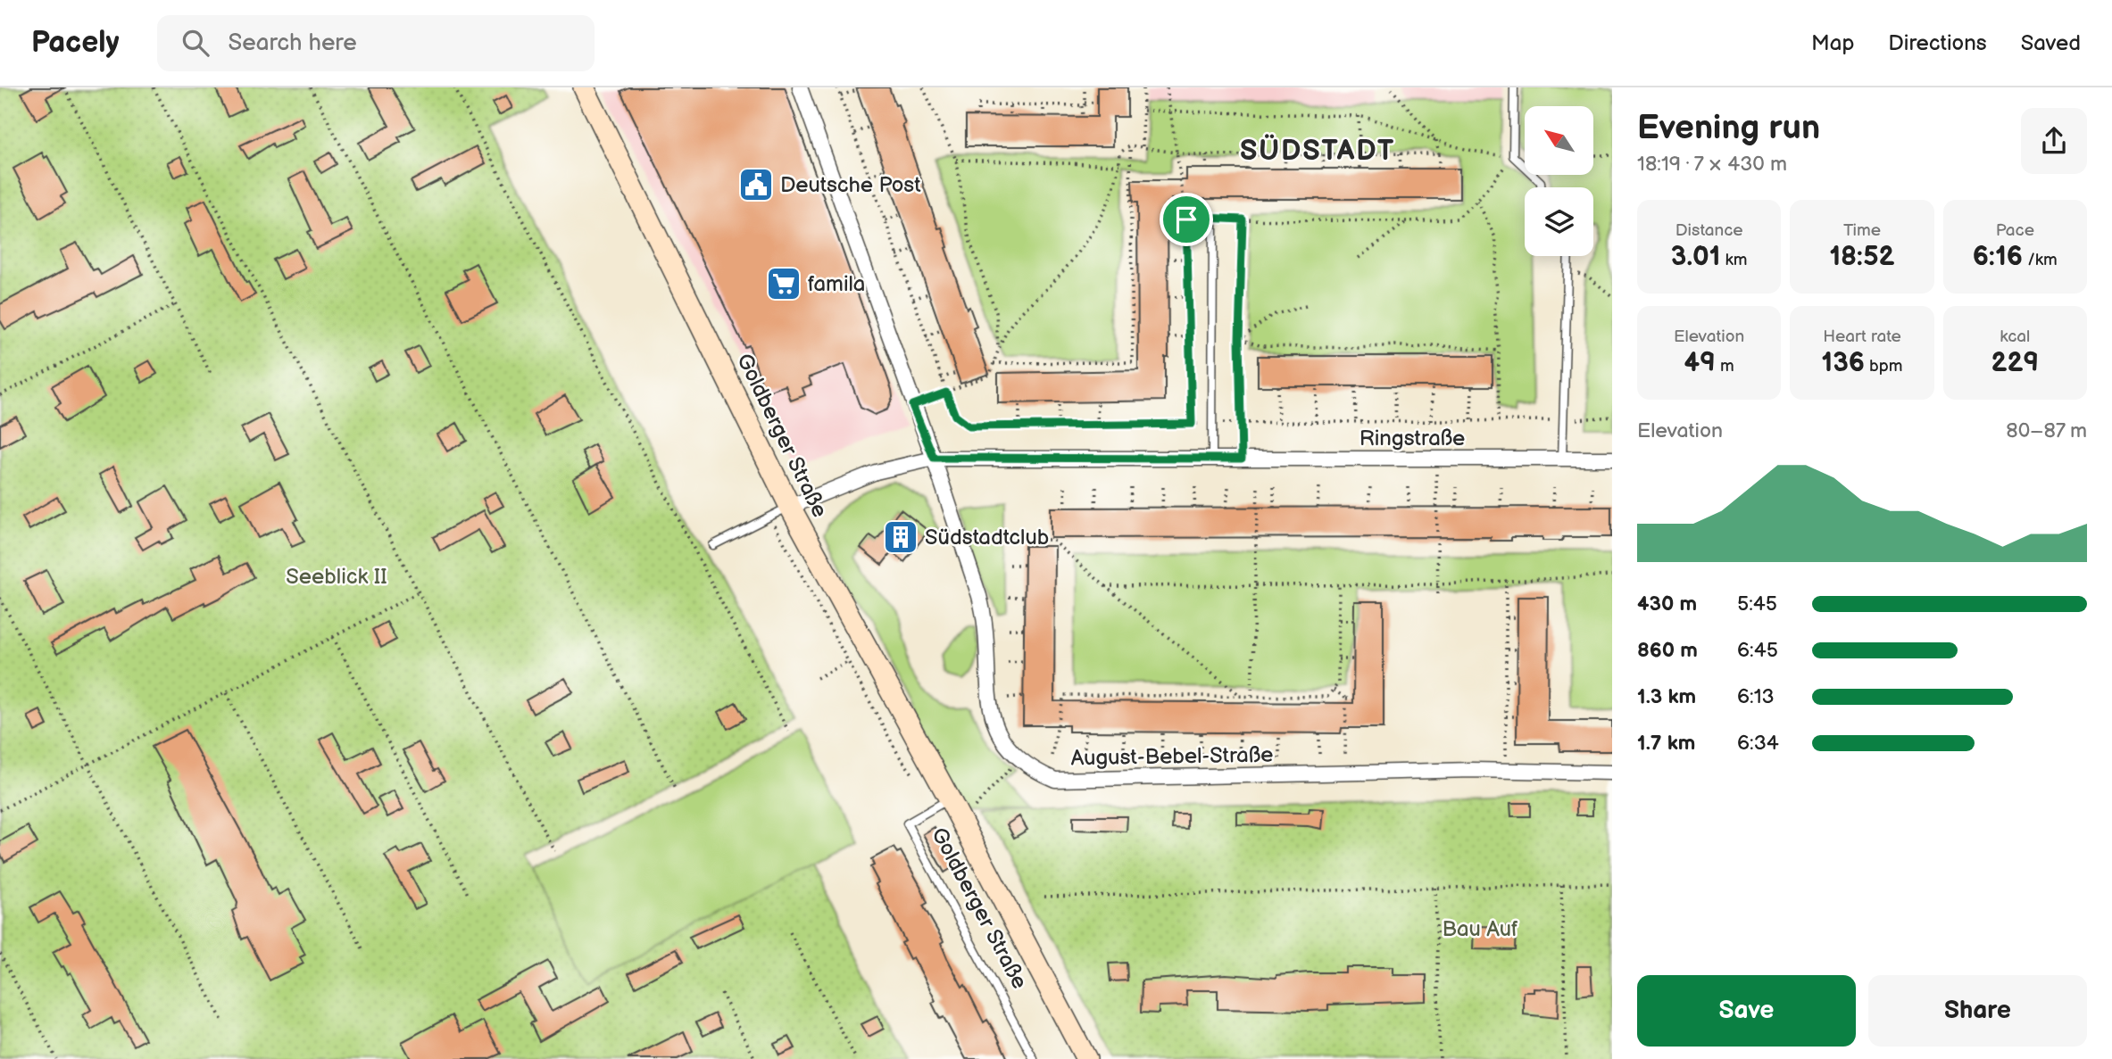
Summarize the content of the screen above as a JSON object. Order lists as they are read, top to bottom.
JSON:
{
  "streets": {
    "main road": ["Goldberger Straße"],
    "street": ["Ringstraße", "August-Bebel-Straße"]
  },
  "crossings": [
    ["Goldberger Straße", "Ringstraße"],
    ["Ringstraße", "August-Bebel-Straße"]
  ],
  "districts": ["SÜDSTADT"],
  "parks": ["Seeblick II", "Bau Auf"],
  "places": {
    "public building": ["Deutsche Post"],
    "supermarket": ["famila"],
    "building": ["Südstadtclub"]
  },
  "north": "top left",
  "page": {
    "header": "Pacely",
    "search": "Search here",
    "nav": ["Map", "Directions", "Saved"],
    "heading": ["Evening run", "18:19 · 7 × 430 m"],
    "stats": [
      ["Distance", "3.01 km"],
      ["Time", "18:52"],
      ["Pace", "6:16 /km"],
      ["Elevation", "49 m"],
      ["Heart rate", "136 bpm"],
      ["kcal", "229"]
    ],
    "chart": ["Elevation", "80–87 m"],
    "list": [
      {
        "name": "430 m",
        "note": "5:45"
      },
      {
        "name": "860 m",
        "note": "6:45"
      },
      {
        "name": "1.3 km",
        "note": "6:13"
      },
      {
        "name": "1.7 km",
        "note": "6:34"
      }
    ],
    "buttons": ["Save", "Share"]
  }
}
